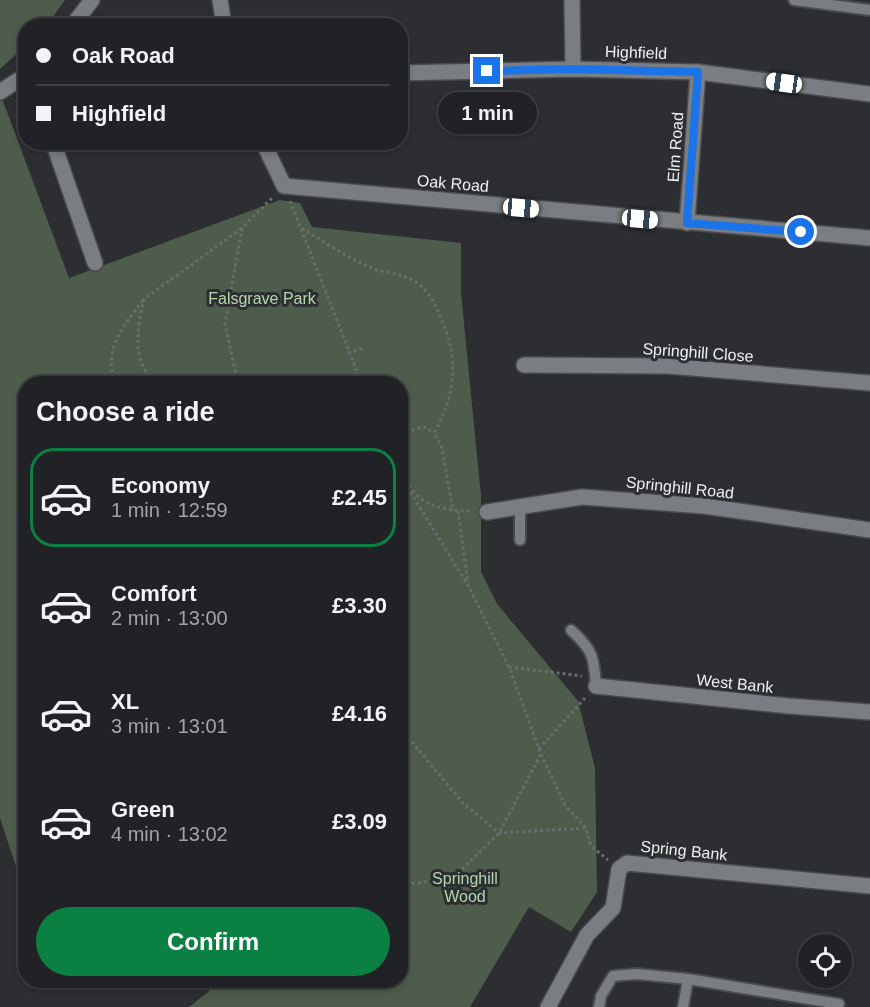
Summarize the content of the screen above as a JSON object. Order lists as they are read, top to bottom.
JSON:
{
  "streets": {
    "street": [
      "Highfield",
      "Elm Road",
      "Oak Road",
      "Springhill Close",
      "Springhill Road",
      "West Bank",
      "Spring Bank"
    ]
  },
  "crossings": [
    ["Highfield", "Elm Road"],
    ["Elm Road", "Oak Road"]
  ],
  "parks": ["Falsgrave Park", "Springhill Wood"],
  "page": {
    "banner": ["Oak Road", "Highfield"],
    "bubble": "1 min",
    "heading": "Choose a ride",
    "list": [
      {
        "name": "Economy",
        "note": "1 min · 12:59",
        "value": "£2.45"
      },
      {
        "name": "Comfort",
        "note": "2 min · 13:00",
        "value": "£3.30"
      },
      {
        "name": "XL",
        "note": "3 min · 13:01",
        "value": "£4.16"
      },
      {
        "name": "Green",
        "note": "4 min · 13:02",
        "value": "£3.09"
      }
    ],
    "buttons": "Confirm"
  }
}
